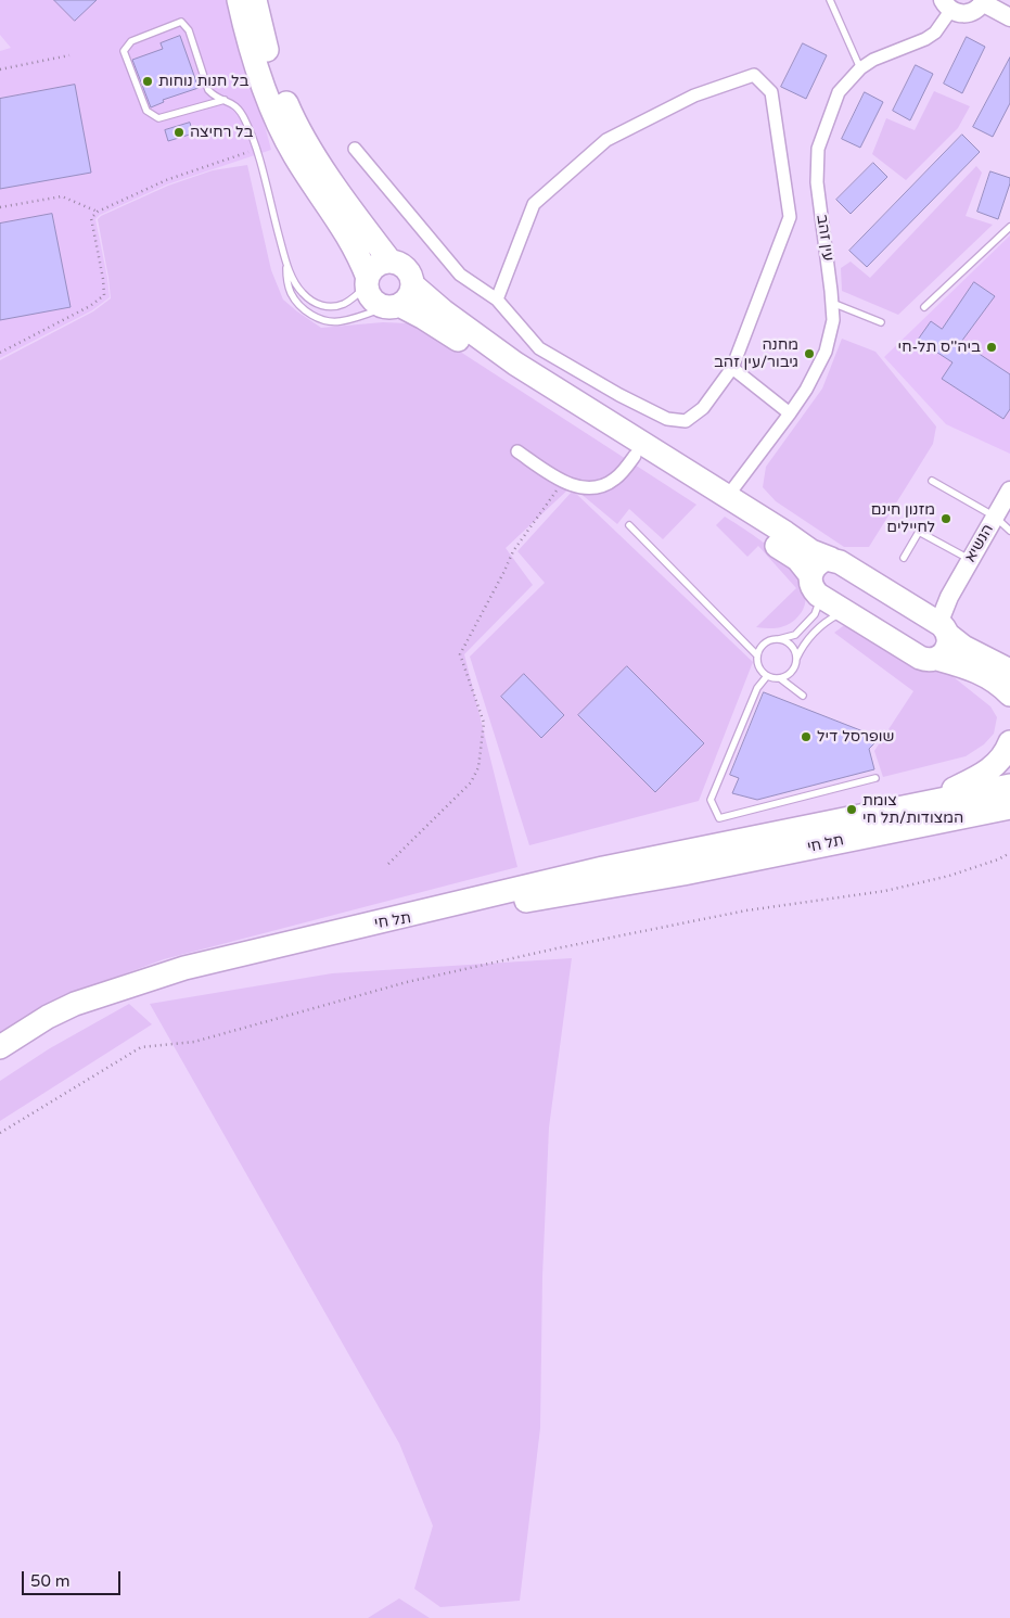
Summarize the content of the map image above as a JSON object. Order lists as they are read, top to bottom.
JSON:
{
  "streets": {
    "highway": ["תל חי"],
    "street": ["עין זהב", "הנשיא"]
  },
  "places": [
    "בל חנות נוחות",
    "בל רחיצה",
    "ביה''ס תל-חי",
    "מחנה גיבור/עין זהב",
    "מזנון חינם לחיילים",
    "שופרסל דיל",
    "צומת המצודות/תל חי"
  ],
  "scale_bar": "50 m"
}
